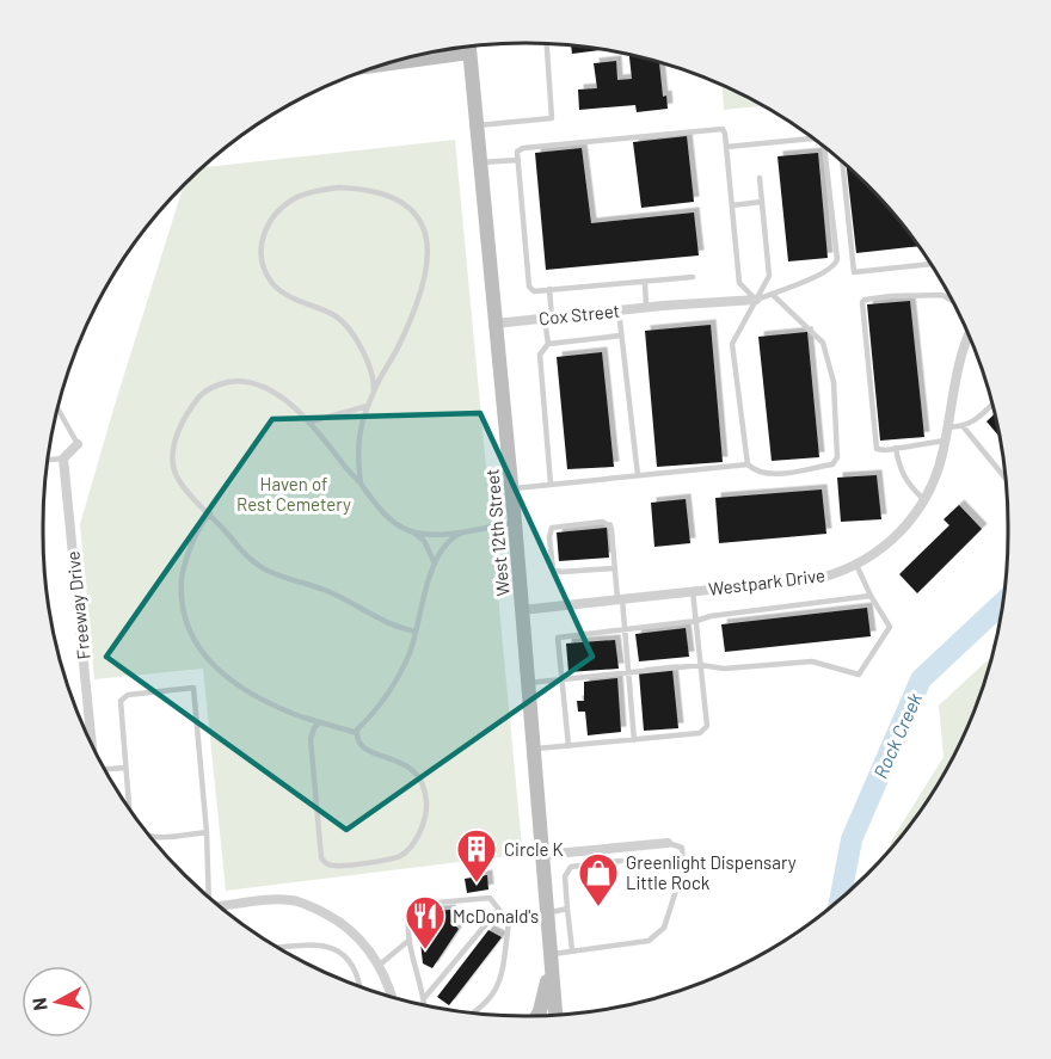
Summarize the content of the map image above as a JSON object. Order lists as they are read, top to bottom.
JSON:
{
  "streets": {
    "main road": ["West 12th Street"],
    "street": ["Cox Street", "Westpark Drive", "Freeway Drive"]
  },
  "crossings": [
    ["Cox Street", "West 12th Street"],
    ["West 12th Street", "Westpark Drive"]
  ],
  "water": ["Rock Creek"],
  "parks": ["Haven of Rest Cemetery"],
  "places": {
    "building": ["Circle K"],
    "shop": ["Greenlight Dispensary Little Rock"],
    "restaurant": ["McDonald's"]
  },
  "north": "left"
}
